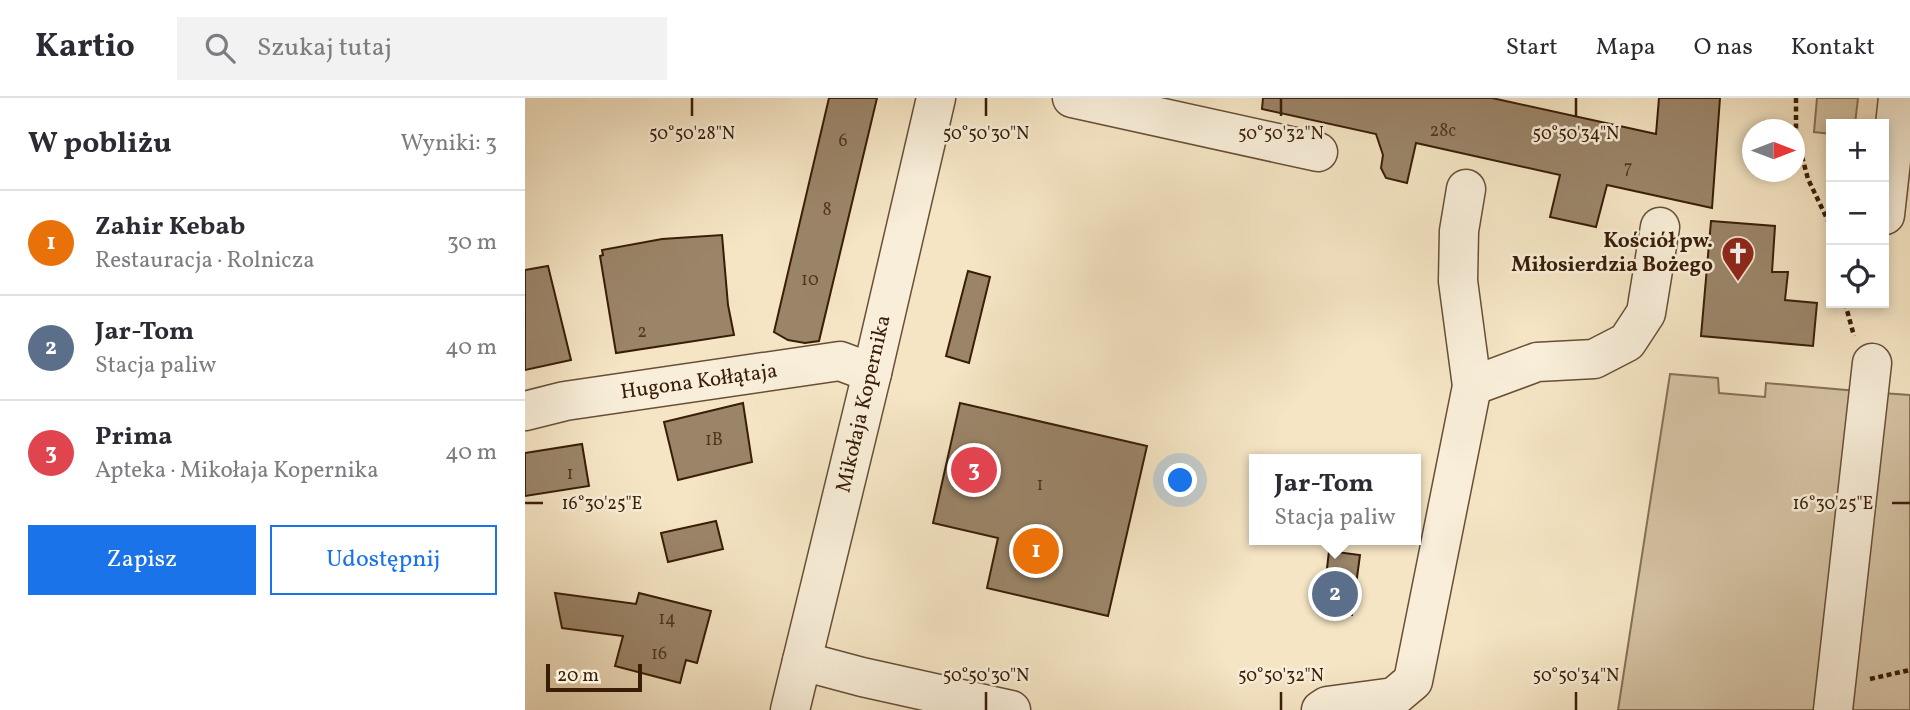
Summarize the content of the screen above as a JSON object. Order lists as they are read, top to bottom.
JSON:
{
  "streets": {
    "street": ["Hugona Kołłątaja", "Mikołaja Kopernika"]
  },
  "crossings": [
    ["Hugona Kołłątaja", "Mikołaja Kopernika"]
  ],
  "places": {
    "church": ["Kościół pw. Miłosierdzia Bożego"]
  },
  "house_numbers": [
    "28c",
    "6",
    "7",
    "8",
    "10",
    "2",
    "1B",
    "1",
    "1",
    "14",
    "16"
  ],
  "scale_bar": "20 m",
  "north": "right",
  "page": {
    "header": "Kartio",
    "search": "Szukaj tutaj",
    "nav": [
      "Start",
      "Mapa",
      "O nas",
      "Kontakt"
    ],
    "heading": ["W pobliżu", "Wyniki: 3"],
    "map_buttons": ["+", "−"],
    "list": [
      {
        "mark": "1",
        "name": "Zahir Kebab",
        "note": "Restauracja · Rolnicza",
        "value": "30 m"
      },
      {
        "mark": "2",
        "name": "Jar-Tom",
        "note": "Stacja paliw",
        "value": "40 m"
      },
      {
        "mark": "3",
        "name": "Prima",
        "note": "Apteka · Mikołaja Kopernika",
        "value": "40 m"
      }
    ],
    "pins": ["3", "1", "2"],
    "popup": ["Jar-Tom", "Stacja paliw"],
    "buttons": ["Zapisz", "Udostępnij"],
    "scale": "20 m"
  },
  "coordinates": [
    "50°50'28\"N",
    "50°50'30\"N",
    "50°50'32\"N",
    "50°50'34\"N",
    "16°30'25\"E"
  ]
}
